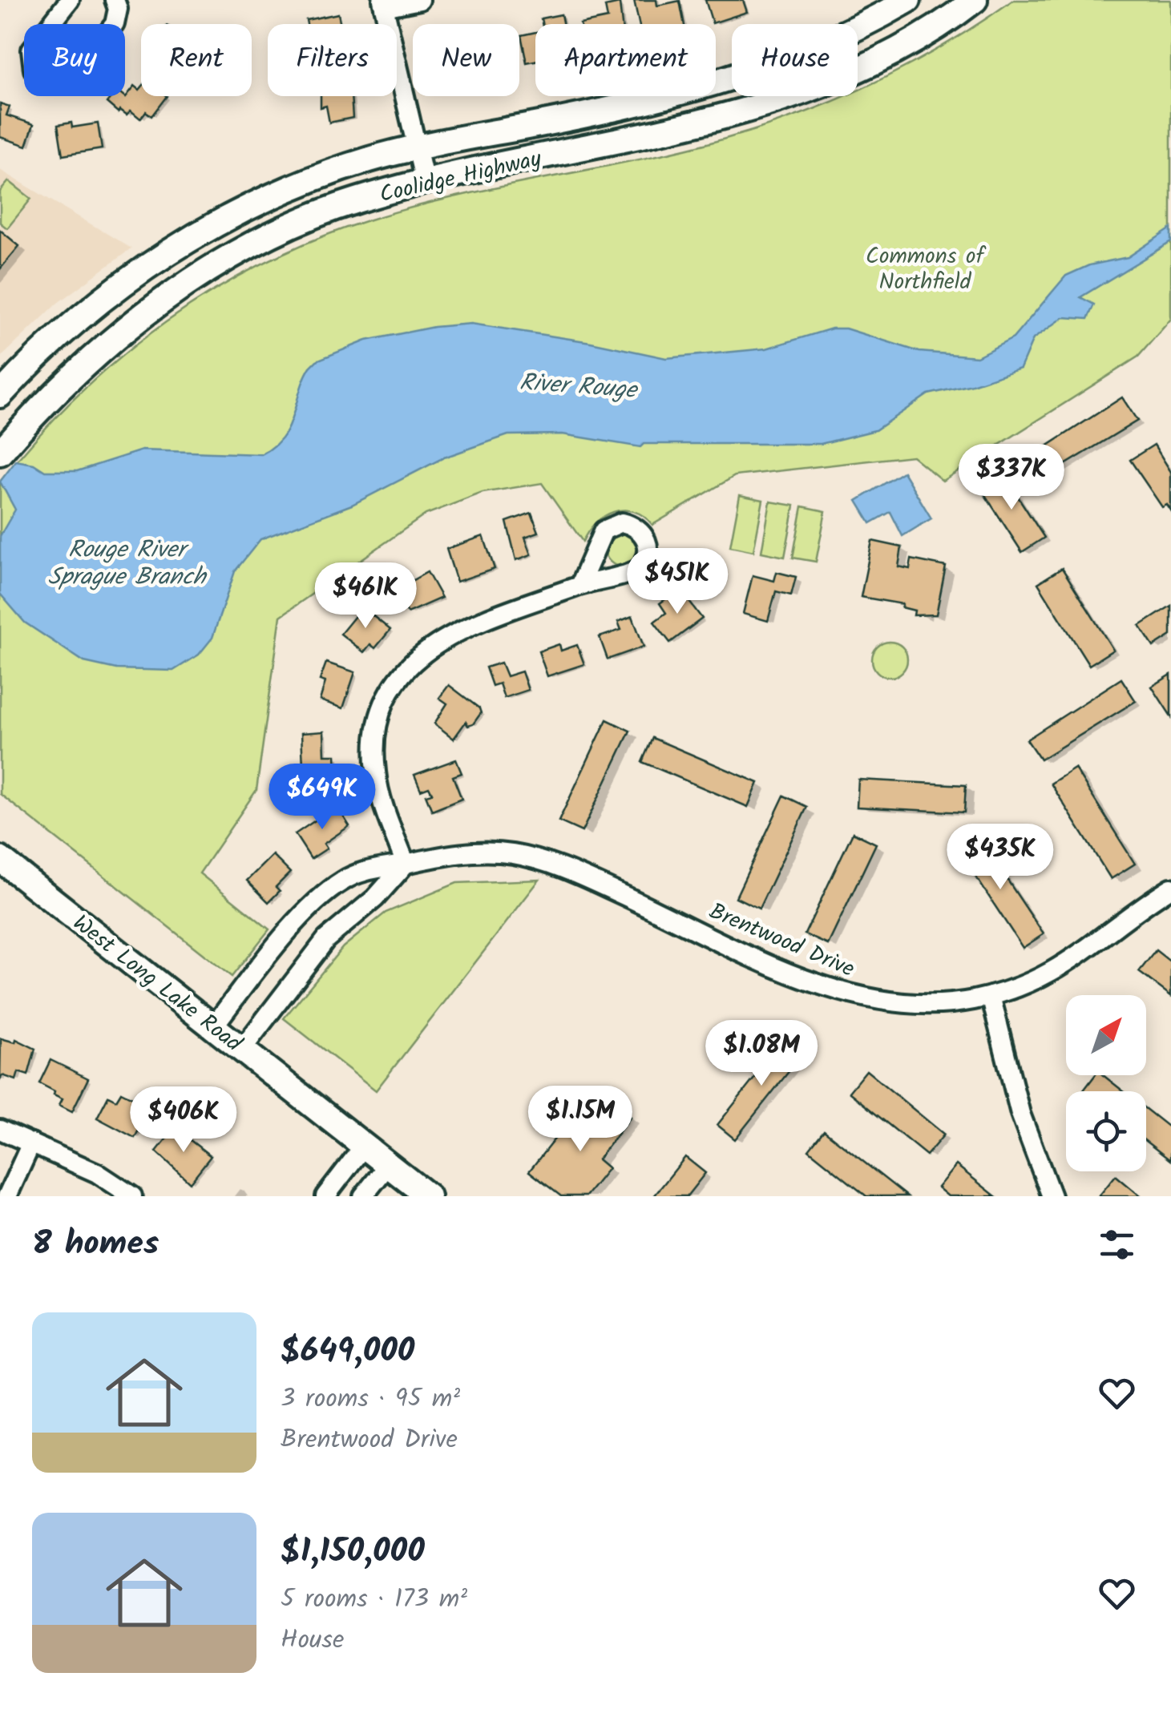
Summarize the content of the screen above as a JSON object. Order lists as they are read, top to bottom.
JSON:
{
  "streets": {
    "main road": ["Coolidge Highway", "West Long Lake Road"],
    "street": ["Brentwood Drive"]
  },
  "crossings": [
    ["Brentwood Drive", "West Long Lake Road"]
  ],
  "water": ["River Rouge", "Rouge River Sprague Branch"],
  "parks": ["Commons of Northfield"],
  "north": "top right",
  "page": {
    "chip": [
      "Buy",
      "Rent",
      "Filters",
      "New",
      "Apartment",
      "House"
    ],
    "price": [
      "$337K",
      "$451K",
      "$461K",
      "$649K",
      "$435K",
      "$1.08M",
      "$1.15M",
      "$406K"
    ],
    "heading": "8 homes",
    "list": [
      {
        "name": "$649,000",
        "note": "3 rooms · 95 m² · Brentwood Drive"
      },
      {
        "name": "$1,150,000",
        "note": "5 rooms · 173 m² · House"
      }
    ]
  }
}
